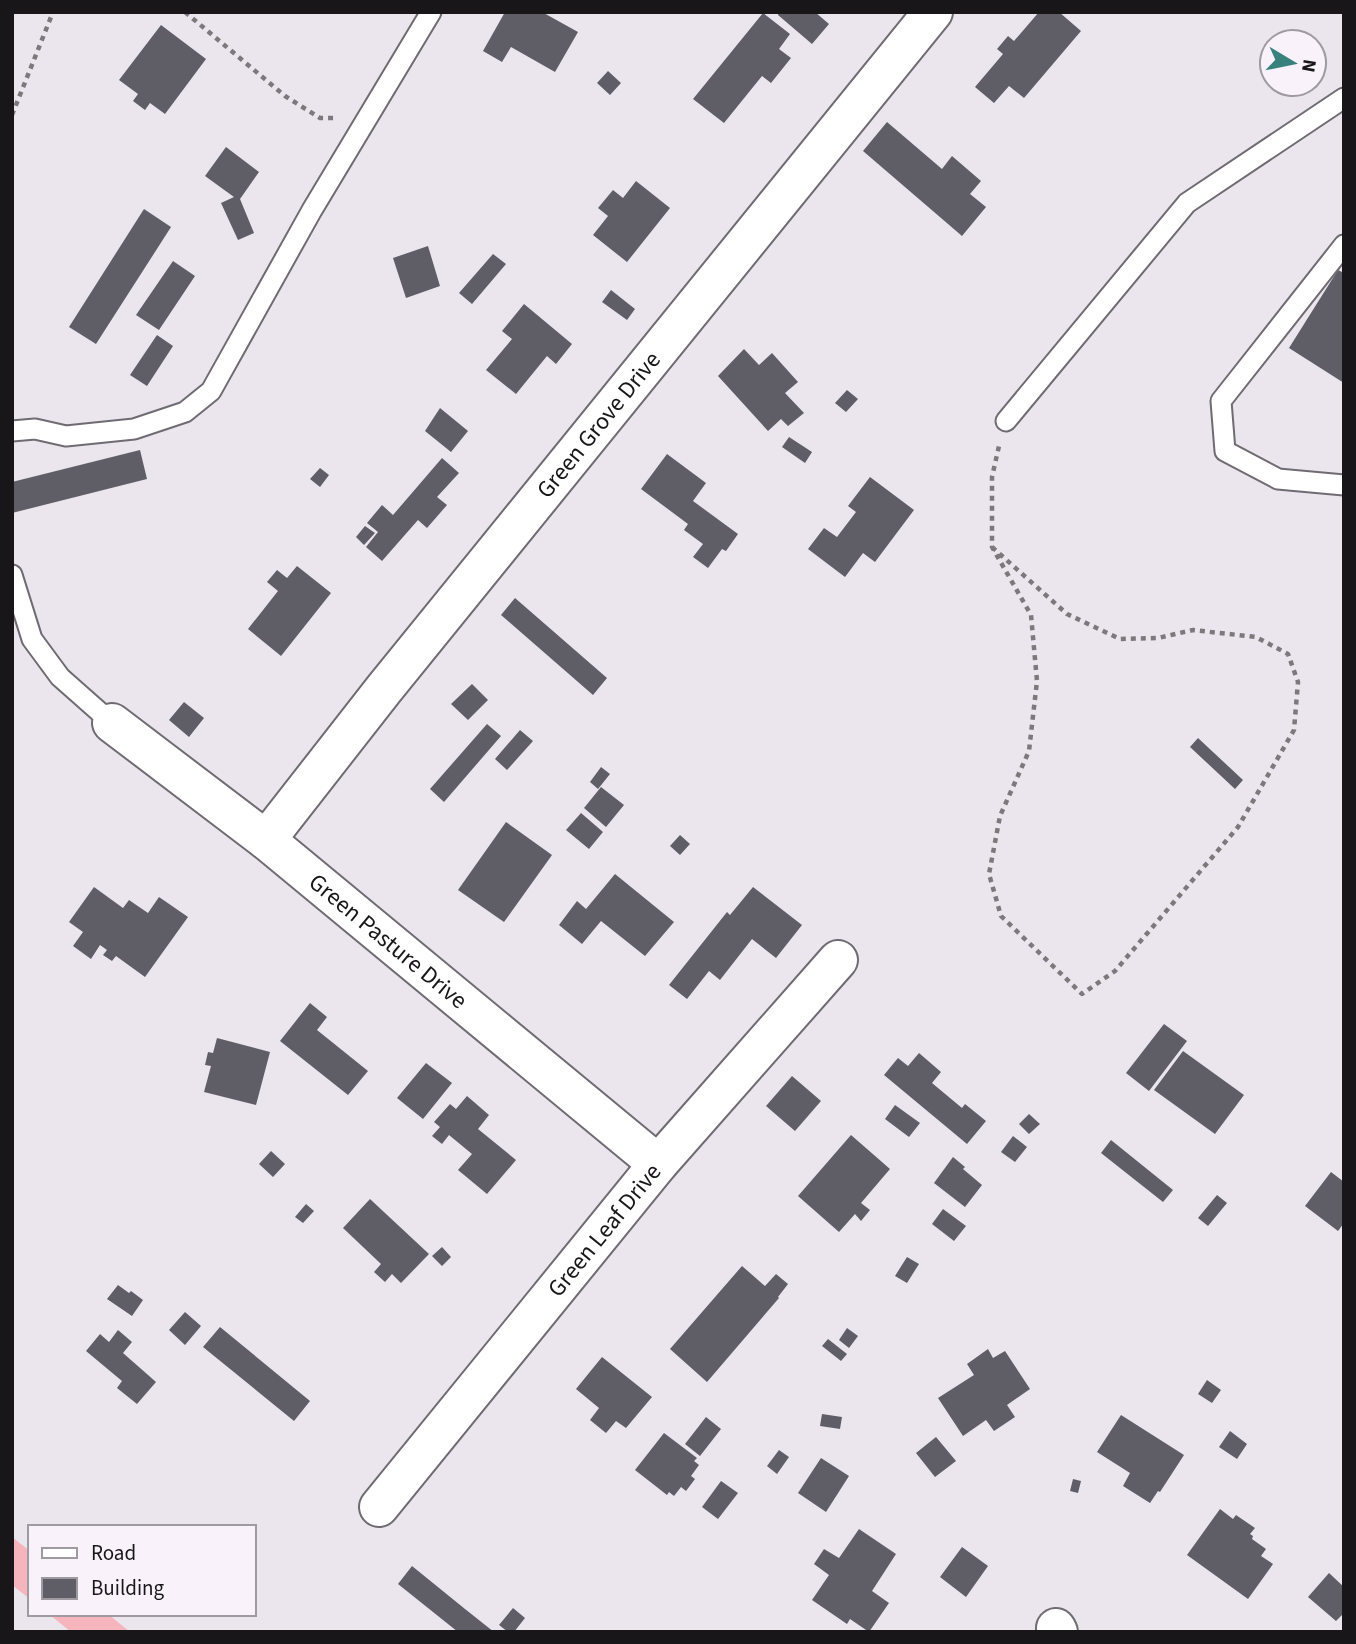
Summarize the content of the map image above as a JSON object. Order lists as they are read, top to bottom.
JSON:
{
  "streets": {
    "street": ["Green Grove Drive", "Green Pasture Drive", "Green Leaf Drive"]
  },
  "crossings": [
    ["Green Grove Drive", "Green Pasture Drive"],
    ["Green Pasture Drive", "Green Leaf Drive"]
  ],
  "legend": ["Road", "Building"],
  "north": "right"
}
